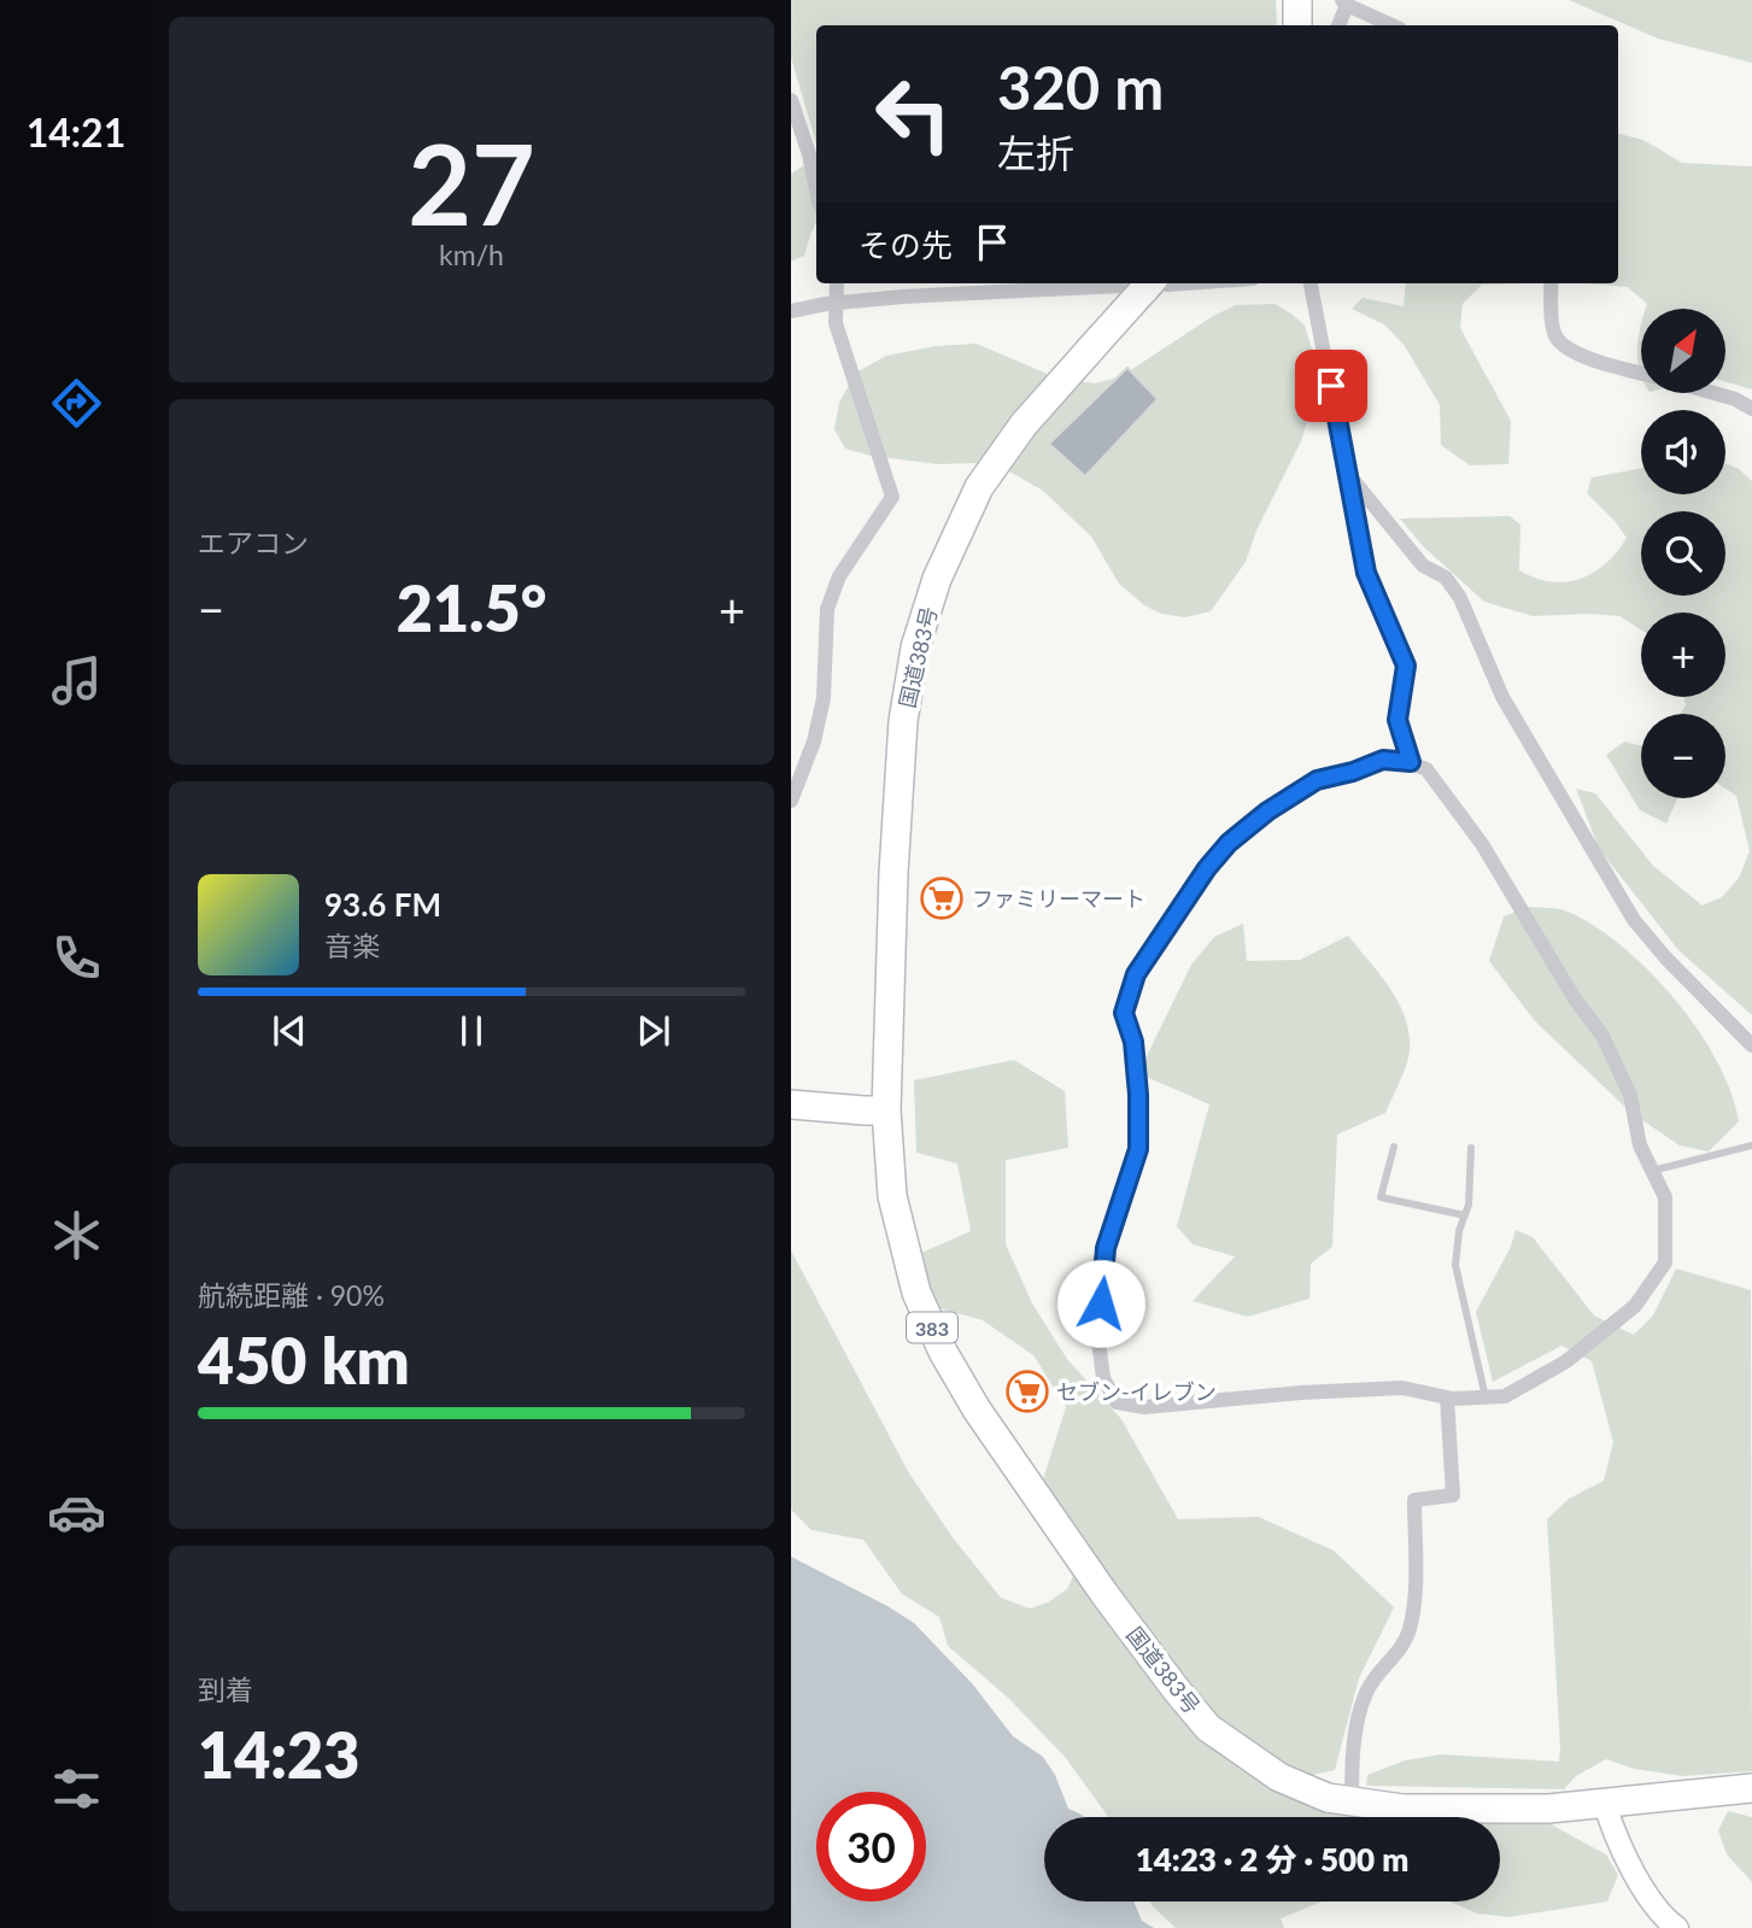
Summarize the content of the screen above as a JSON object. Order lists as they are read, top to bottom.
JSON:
{
  "streets": {
    "highway": ["国道383号", "383"]
  },
  "places": {
    "supermarket": ["ファミリーマート", "セブン-イレブン"]
  },
  "north": "top right",
  "page": {
    "tabs": "14:21",
    "tile": [
      ["27", "km/h"],
      "エアコン",
      ["航続距離 · 90%", "450 km"],
      ["到着", "14:23"]
    ],
    "turn": ["320 m", "左折"],
    "then": "その先",
    "map_buttons": ["+", "−"],
    "heat": ["−", "21.5°", "+"],
    "song": ["93.6 FM", "音楽"],
    "limit": "30",
    "trip": "14:23 · 2 分 · 500 m"
  }
}
